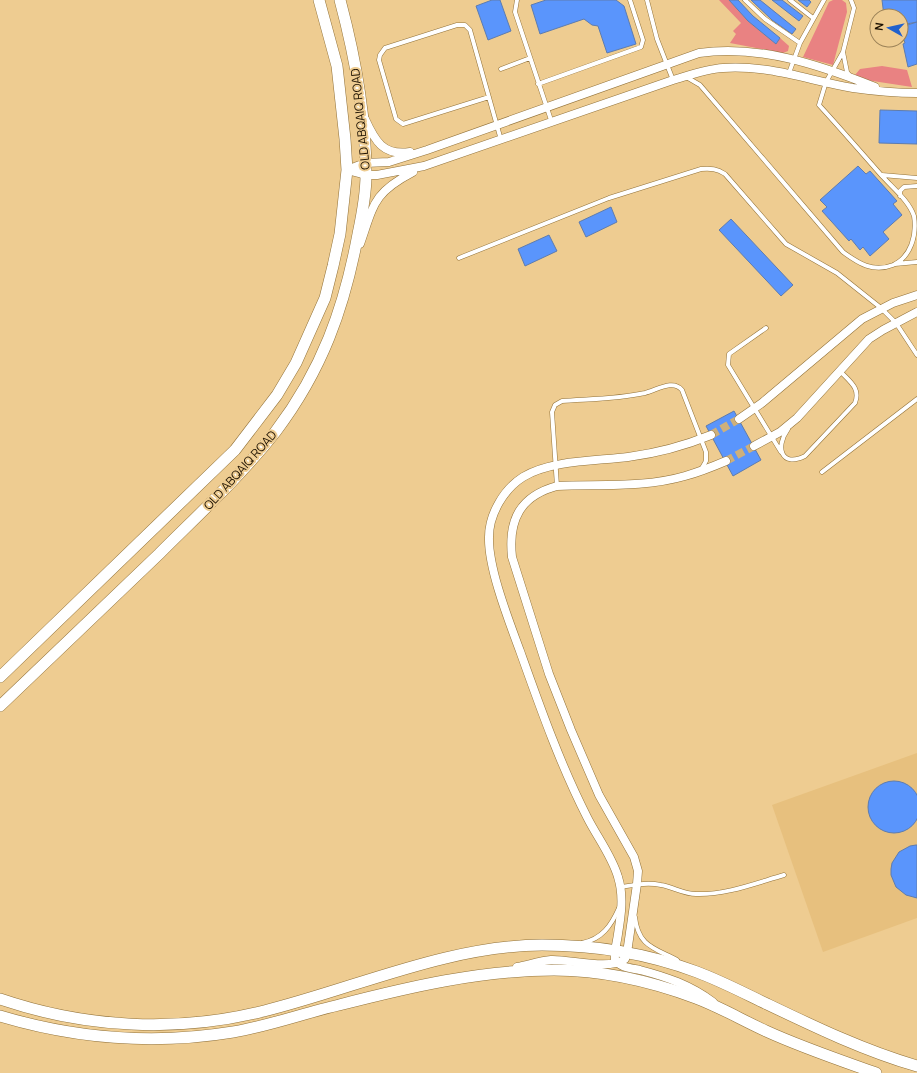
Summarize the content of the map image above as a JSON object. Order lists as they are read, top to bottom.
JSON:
{
  "streets": {
    "main road": ["OLD ABQAIQ ROAD"]
  },
  "north": "left"
}
